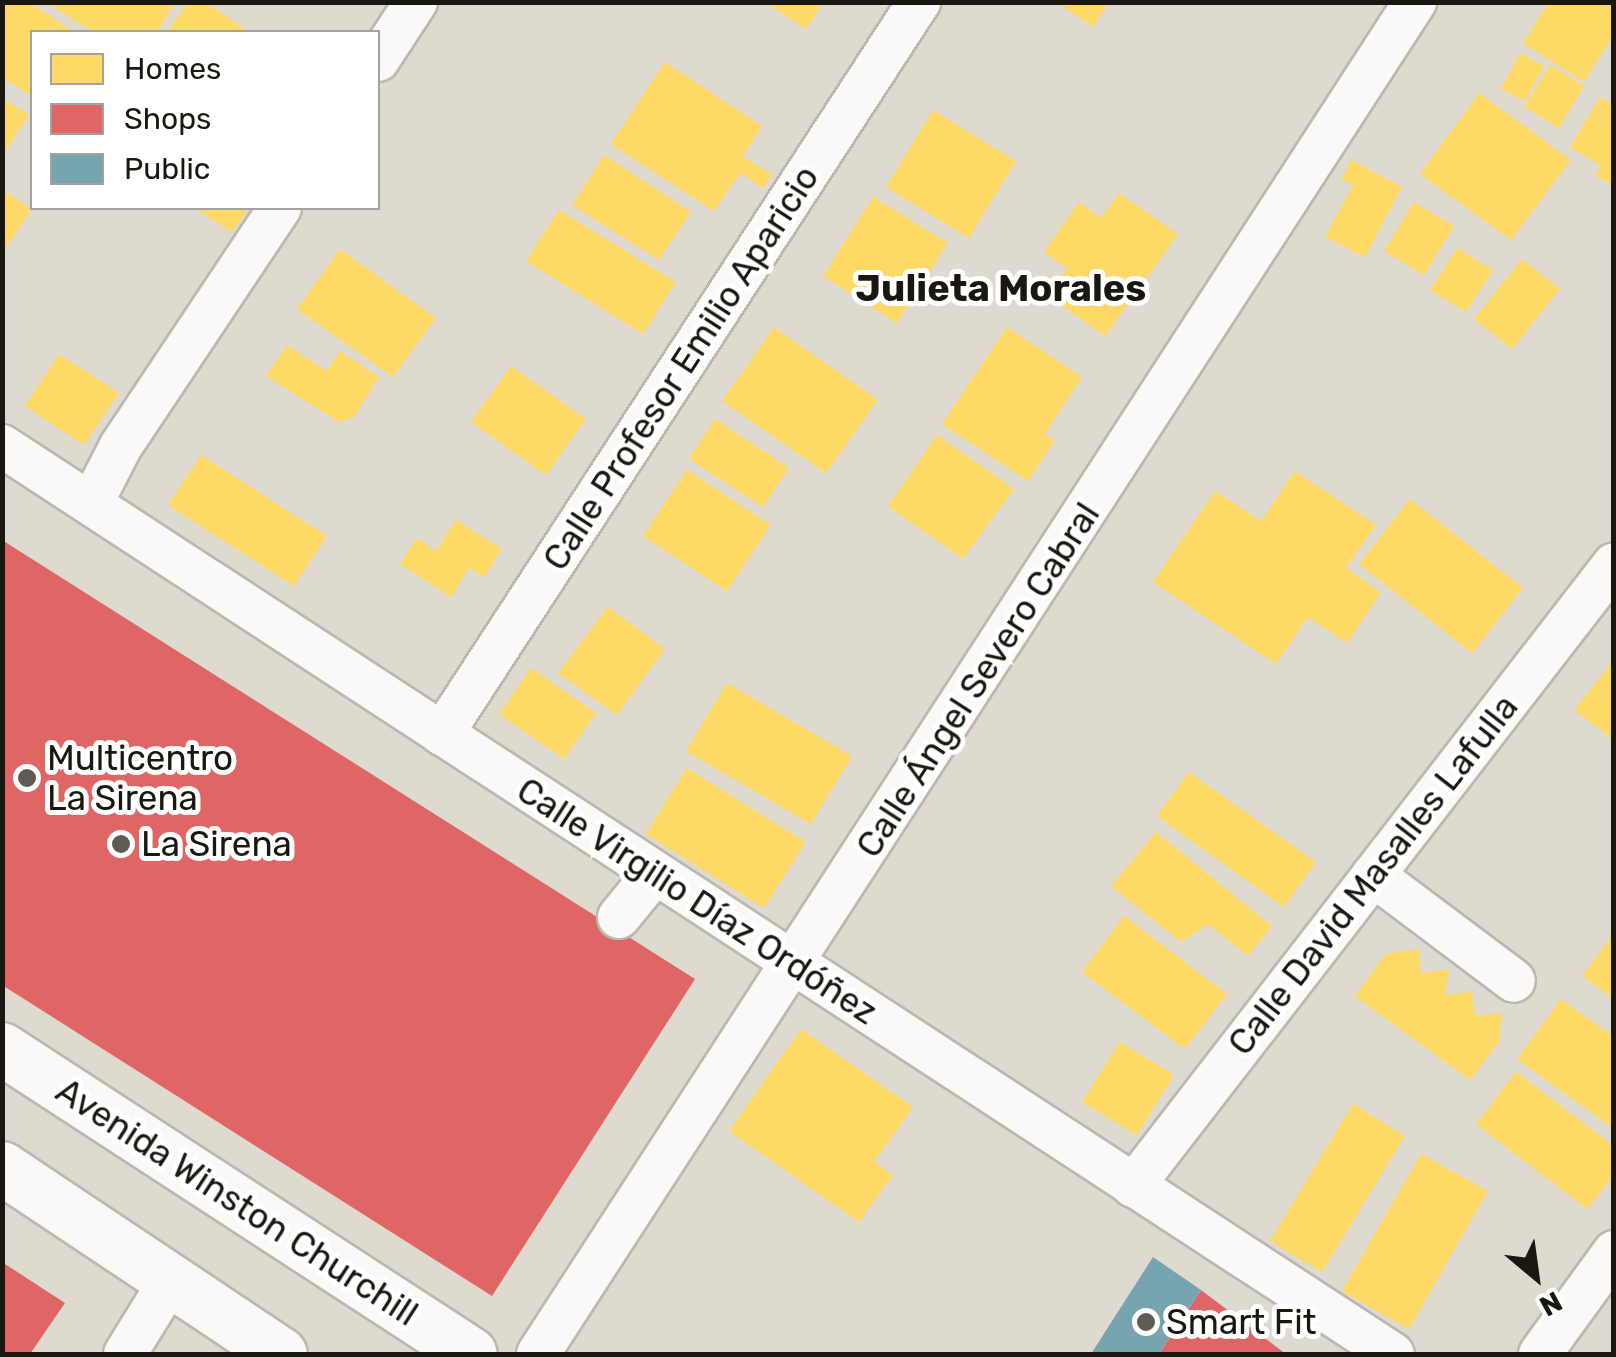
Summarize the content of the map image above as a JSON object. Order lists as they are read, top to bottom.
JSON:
{
  "streets": {
    "main road": ["Avenida Winston Churchill"],
    "street": [
      "Calle Profesor Emilio Aparicio",
      "Calle Ángel Severo Cabral",
      "Calle David Masalles Lafulla",
      "Calle Virgilio Díaz Ordóñez"
    ]
  },
  "crossings": [
    ["Calle Profesor Emilio Aparicio", "Calle Virgilio Díaz Ordóñez"],
    ["Calle Ángel Severo Cabral", "Calle Virgilio Díaz Ordóñez"],
    ["Calle David Masalles Lafulla", "Calle Virgilio Díaz Ordóñez"]
  ],
  "districts": ["Julieta Morales"],
  "places": ["Multicentro La Sirena", "La Sirena", "Smart Fit"],
  "legend": ["Homes", "Shops", "Public"],
  "north": "bottom right"
}
